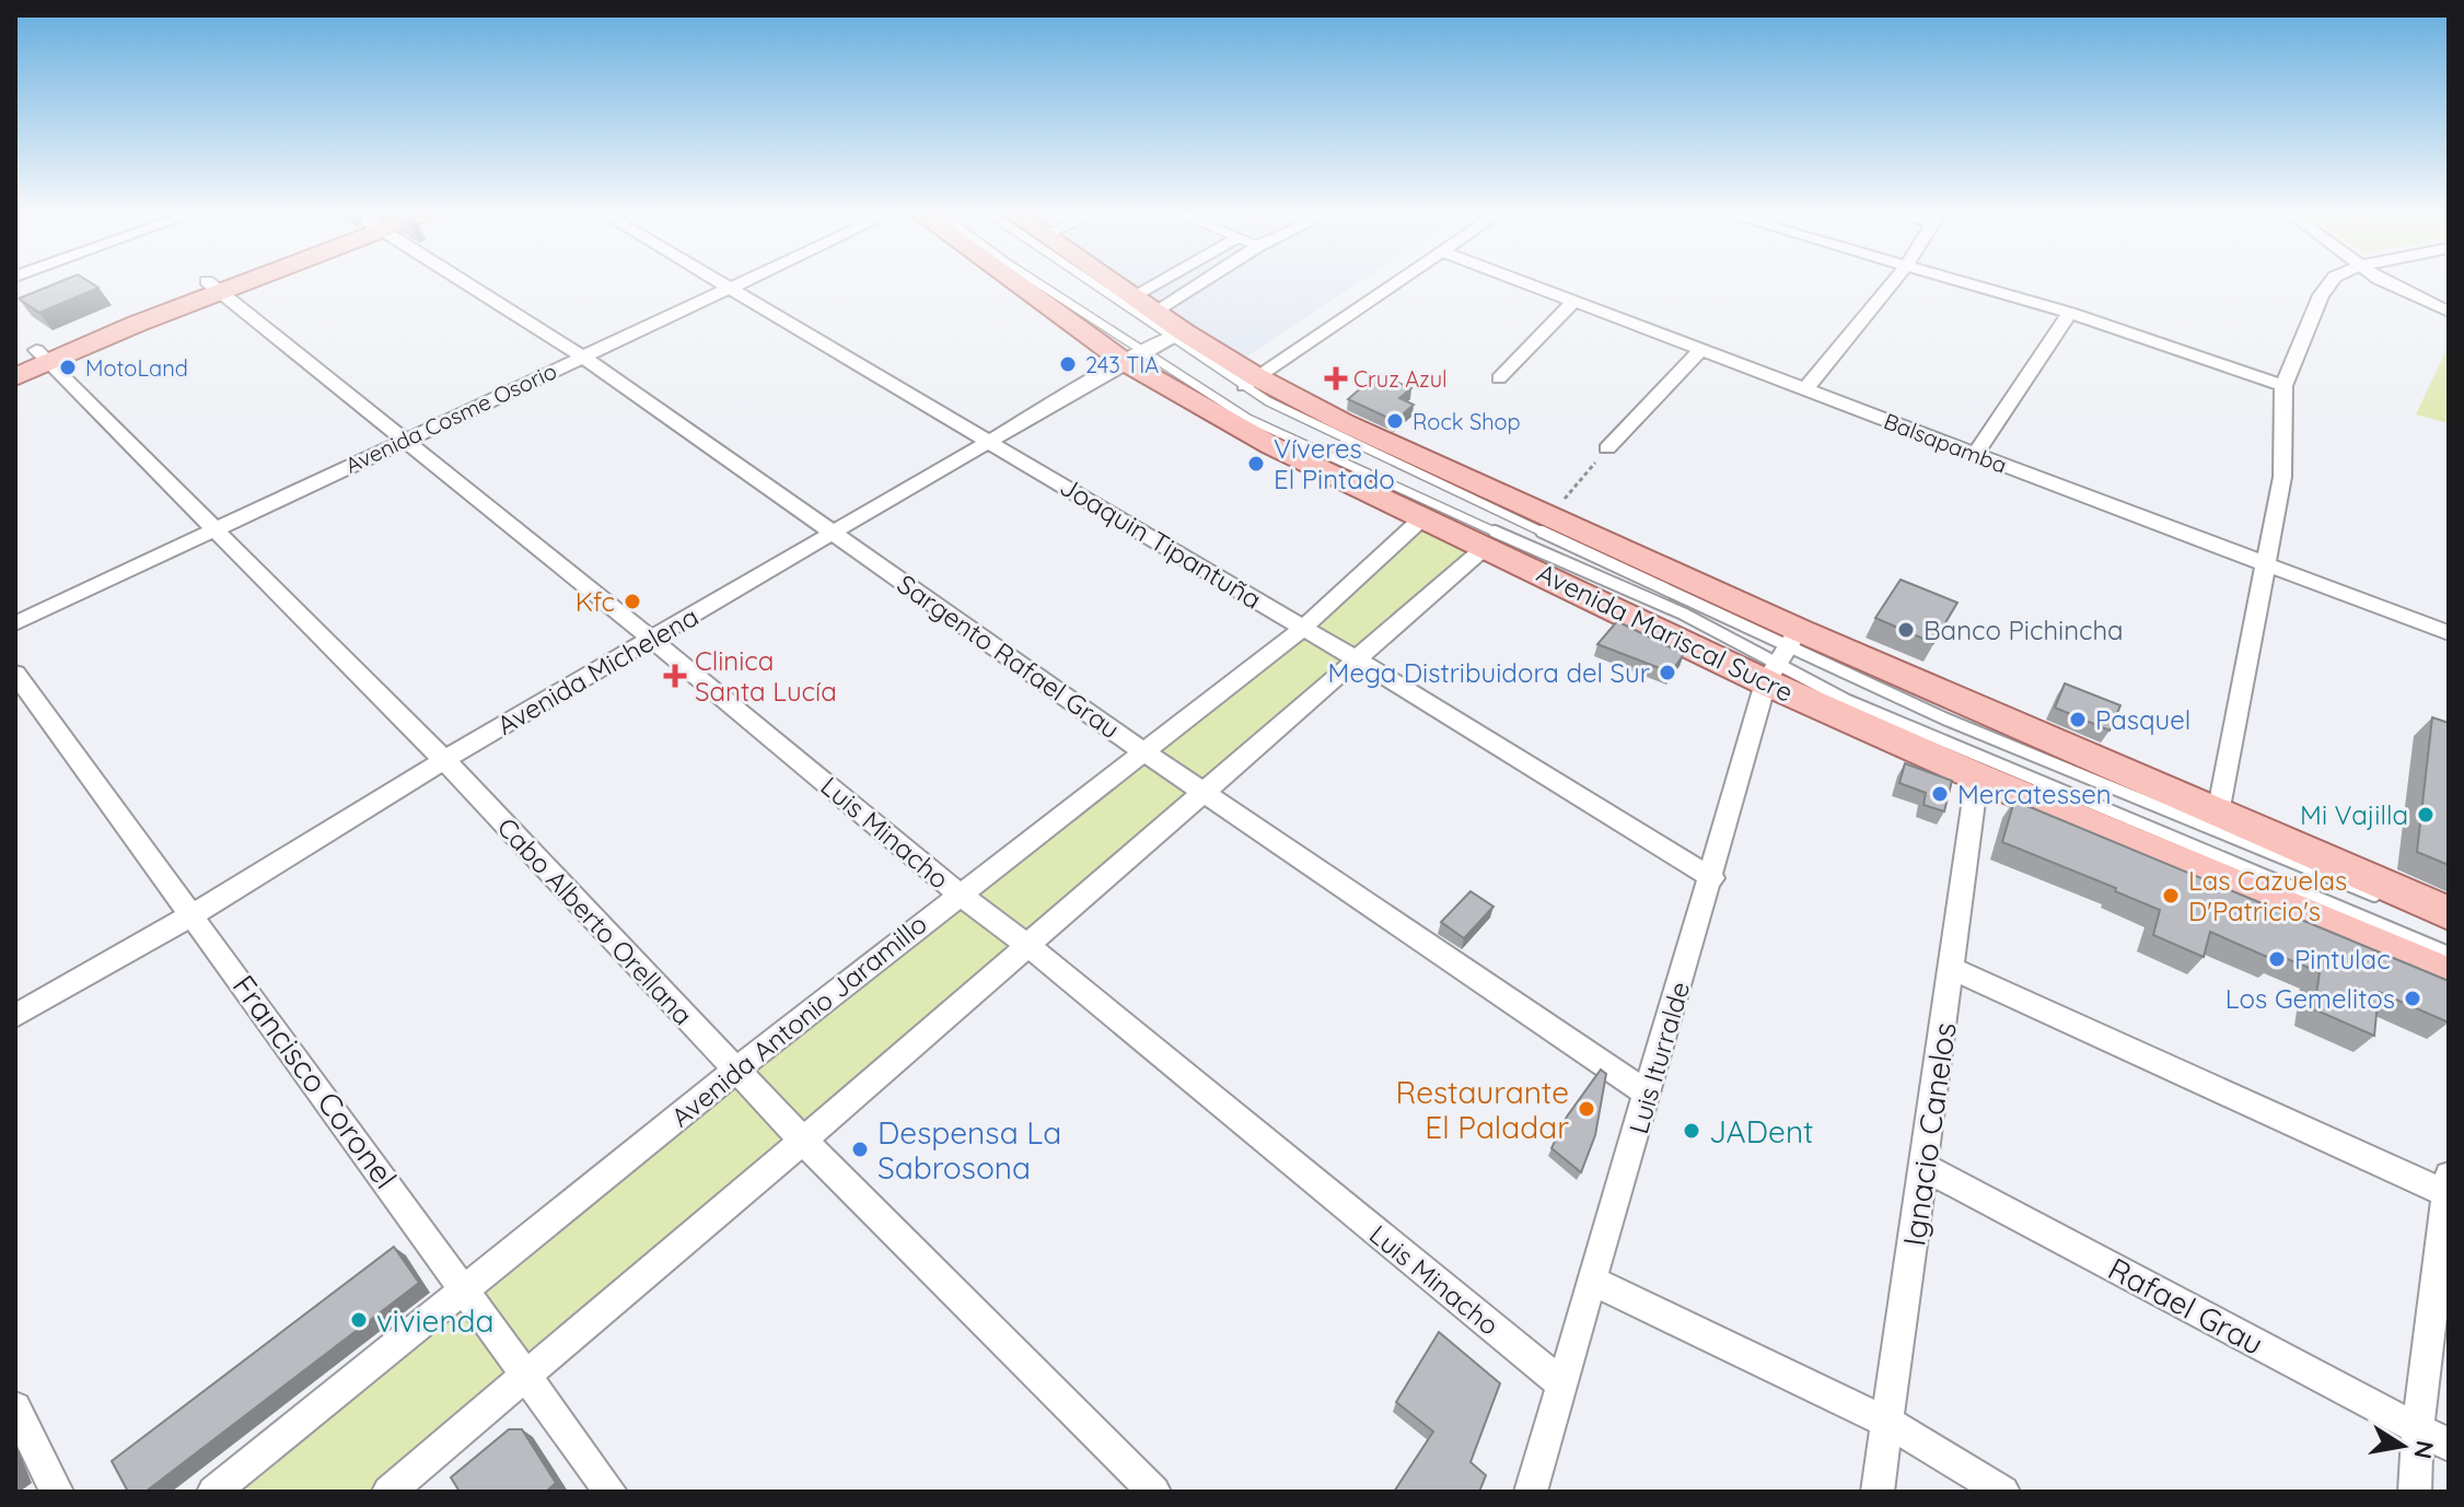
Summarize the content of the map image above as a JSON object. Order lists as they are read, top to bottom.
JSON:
{
  "streets": {
    "main road": ["Avenida Mariscal Sucre"],
    "street": [
      "Avenida Cosme Osorio",
      "Balsapamba",
      "Joaquin Tipantuña",
      "Sargento Rafael Grau",
      "Avenida Michelena",
      "Luis Minacho",
      "Cabo Alberto Orellana",
      "Avenida Antonio Jaramillo",
      "Luis Iturralde",
      "Francisco Coronel",
      "Ignacio Canelos",
      "Rafael Grau"
    ]
  },
  "crossings": [
    ["Avenida Cosme Osorio", "Joaquin Tipantuña"],
    ["Avenida Cosme Osorio", "Sargento Rafael Grau"],
    ["Avenida Cosme Osorio", "Luis Minacho"],
    ["Avenida Cosme Osorio", "Cabo Alberto Orellana"],
    ["Joaquin Tipantuña", "Avenida Michelena"],
    ["Joaquin Tipantuña", "Avenida Antonio Jaramillo"],
    ["Joaquin Tipantuña", "Luis Iturralde"],
    ["Avenida Mariscal Sucre", "Avenida Michelena"],
    ["Avenida Mariscal Sucre", "Avenida Antonio Jaramillo"],
    ["Avenida Mariscal Sucre", "Luis Iturralde"],
    ["Avenida Mariscal Sucre", "Ignacio Canelos"],
    ["Sargento Rafael Grau", "Avenida Michelena"],
    ["Sargento Rafael Grau", "Avenida Antonio Jaramillo"],
    ["Sargento Rafael Grau", "Luis Iturralde"],
    ["Avenida Michelena", "Luis Minacho"],
    ["Avenida Michelena", "Cabo Alberto Orellana"],
    ["Avenida Michelena", "Francisco Coronel"],
    ["Luis Minacho", "Avenida Antonio Jaramillo"],
    ["Luis Minacho", "Luis Iturralde"],
    ["Cabo Alberto Orellana", "Avenida Antonio Jaramillo"],
    ["Avenida Antonio Jaramillo", "Francisco Coronel"],
    ["Ignacio Canelos", "Rafael Grau"]
  ],
  "places": {
    "other": [
      "243 TIA",
      "MotoLand",
      "Rock Shop",
      "Víveres El Pintado",
      "Kfc",
      "Banco Pichincha",
      "Mega Distribuidora del Sur",
      "Pasquel",
      "Mercatessen",
      "Mi Vajilla",
      "Las Cazuelas D'Patricio's",
      "Pintulac",
      "Los Gemelitos",
      "Restaurante El Paladar",
      "JADent",
      "Despensa La Sabrosona",
      "vivienda"
    ],
    "health": ["Cruz Azul", "Clinica Santa Lucía"]
  },
  "north": "right"
}
